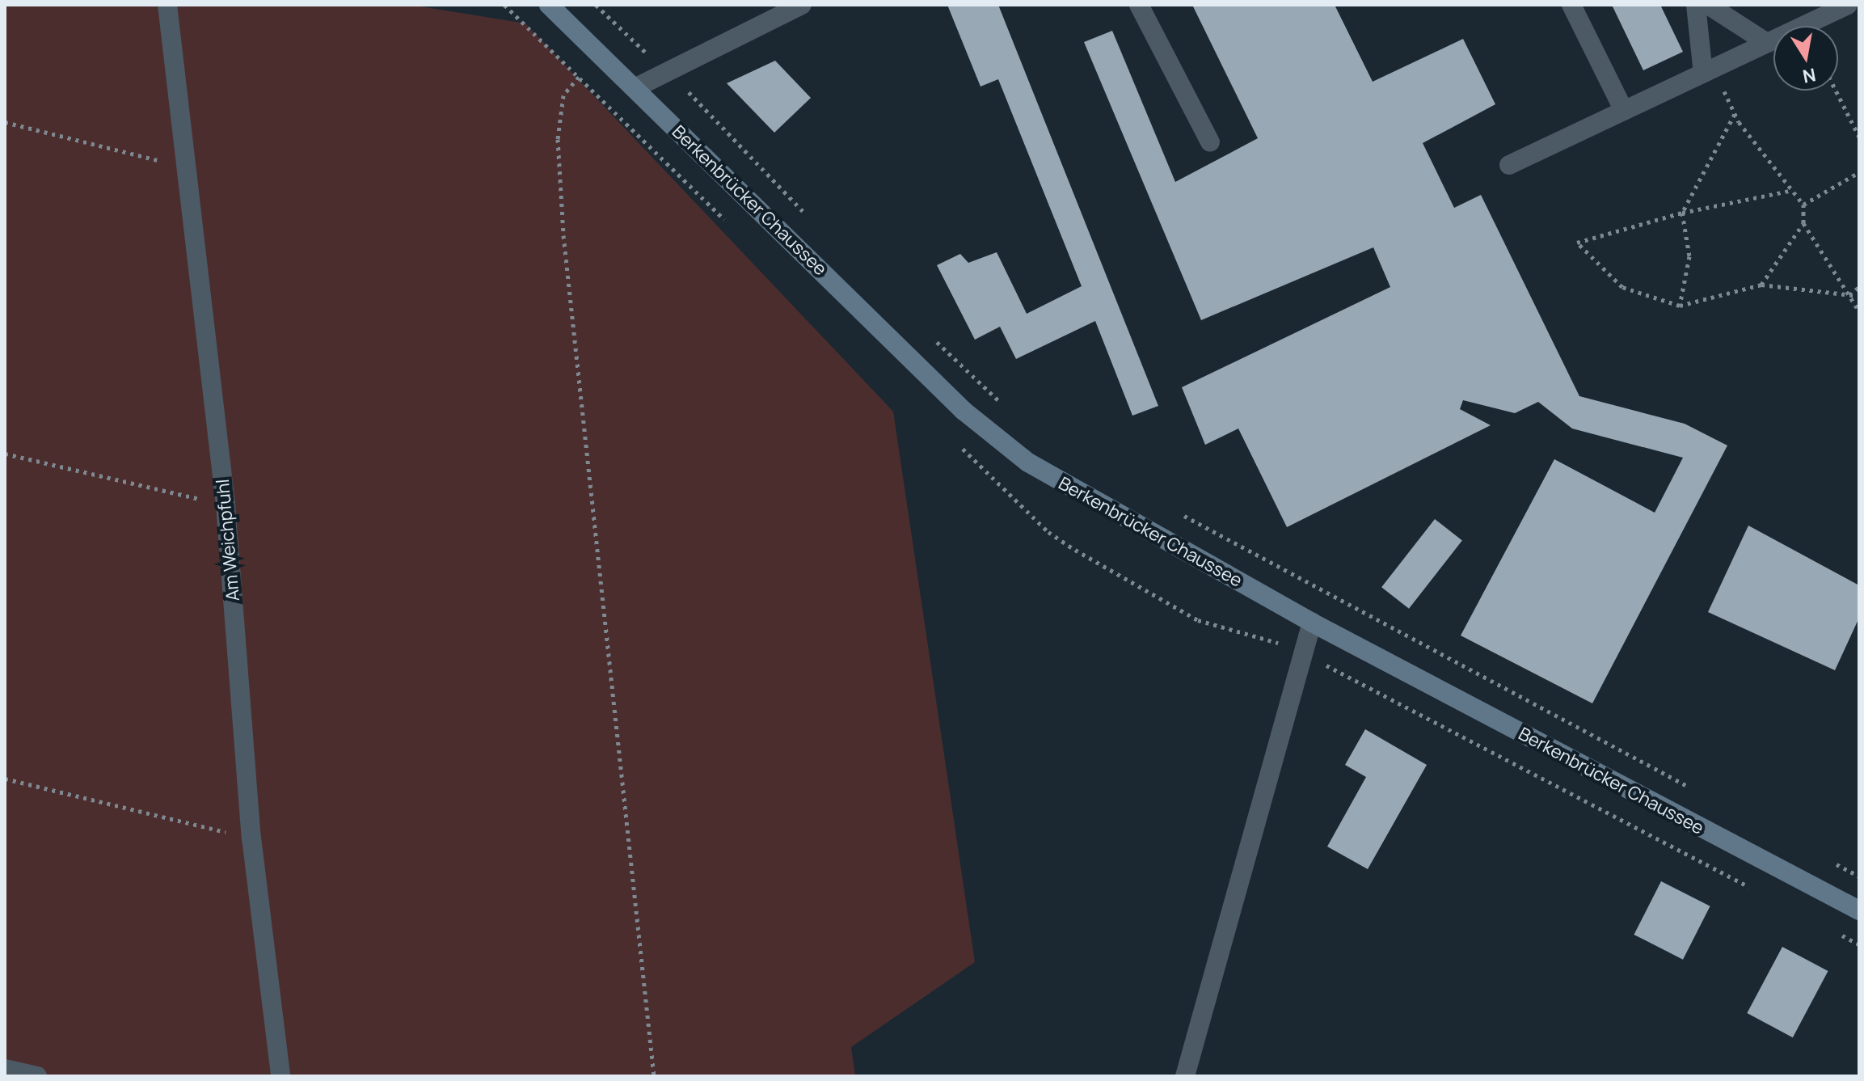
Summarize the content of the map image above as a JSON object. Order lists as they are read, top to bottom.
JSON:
{
  "streets": {
    "main road": ["Berkenbrücker Chaussee"],
    "street": ["Am Weichpfuhl"]
  },
  "north": "bottom"
}
